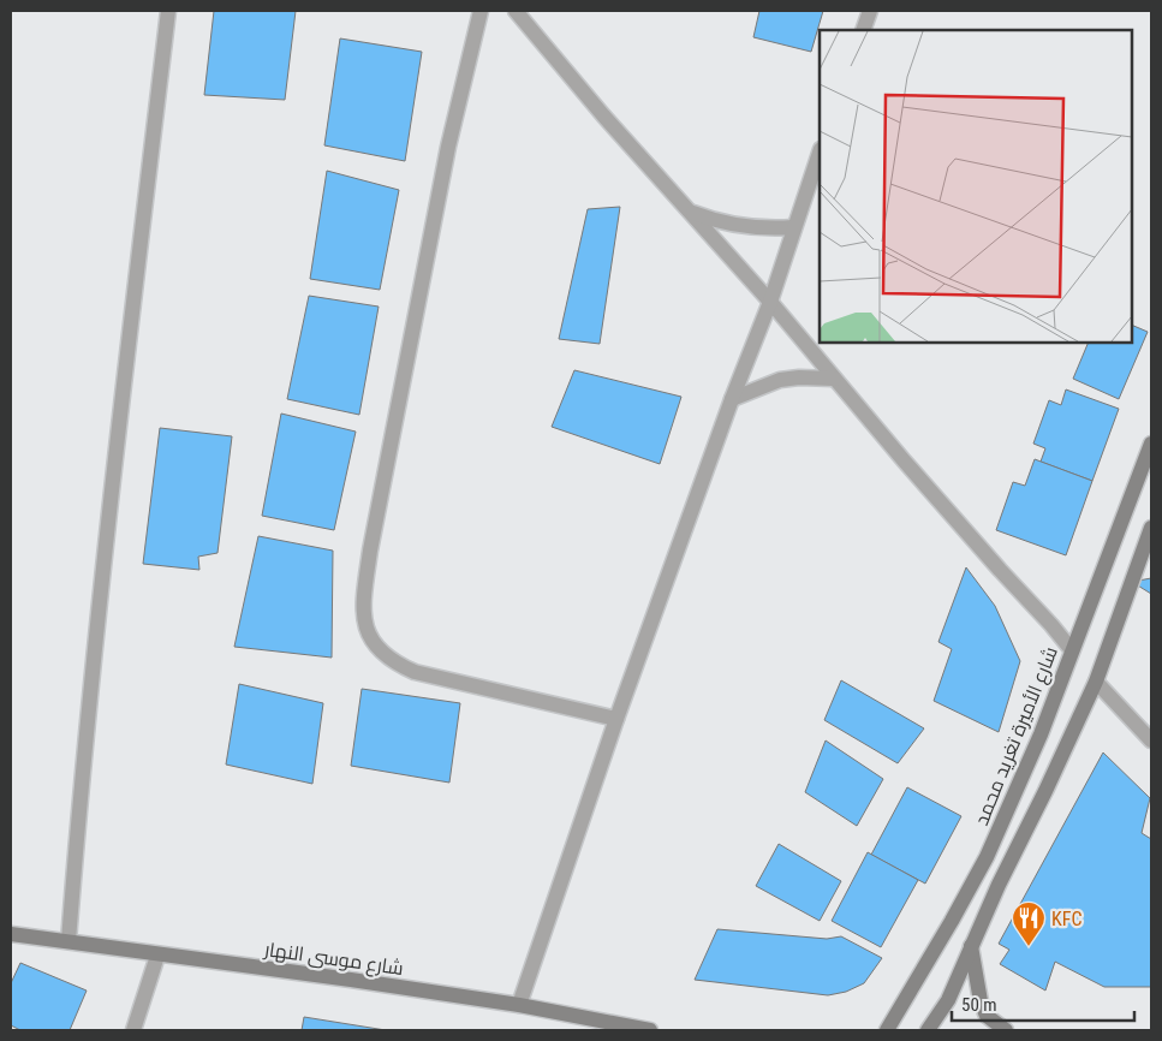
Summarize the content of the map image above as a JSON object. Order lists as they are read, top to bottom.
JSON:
{
  "streets": {
    "street": ["شارع الأميرة تغريد محمد", "شارع موسى النهار"]
  },
  "places": {
    "restaurant": ["KFC"]
  },
  "scale_bar": "50 m"
}
